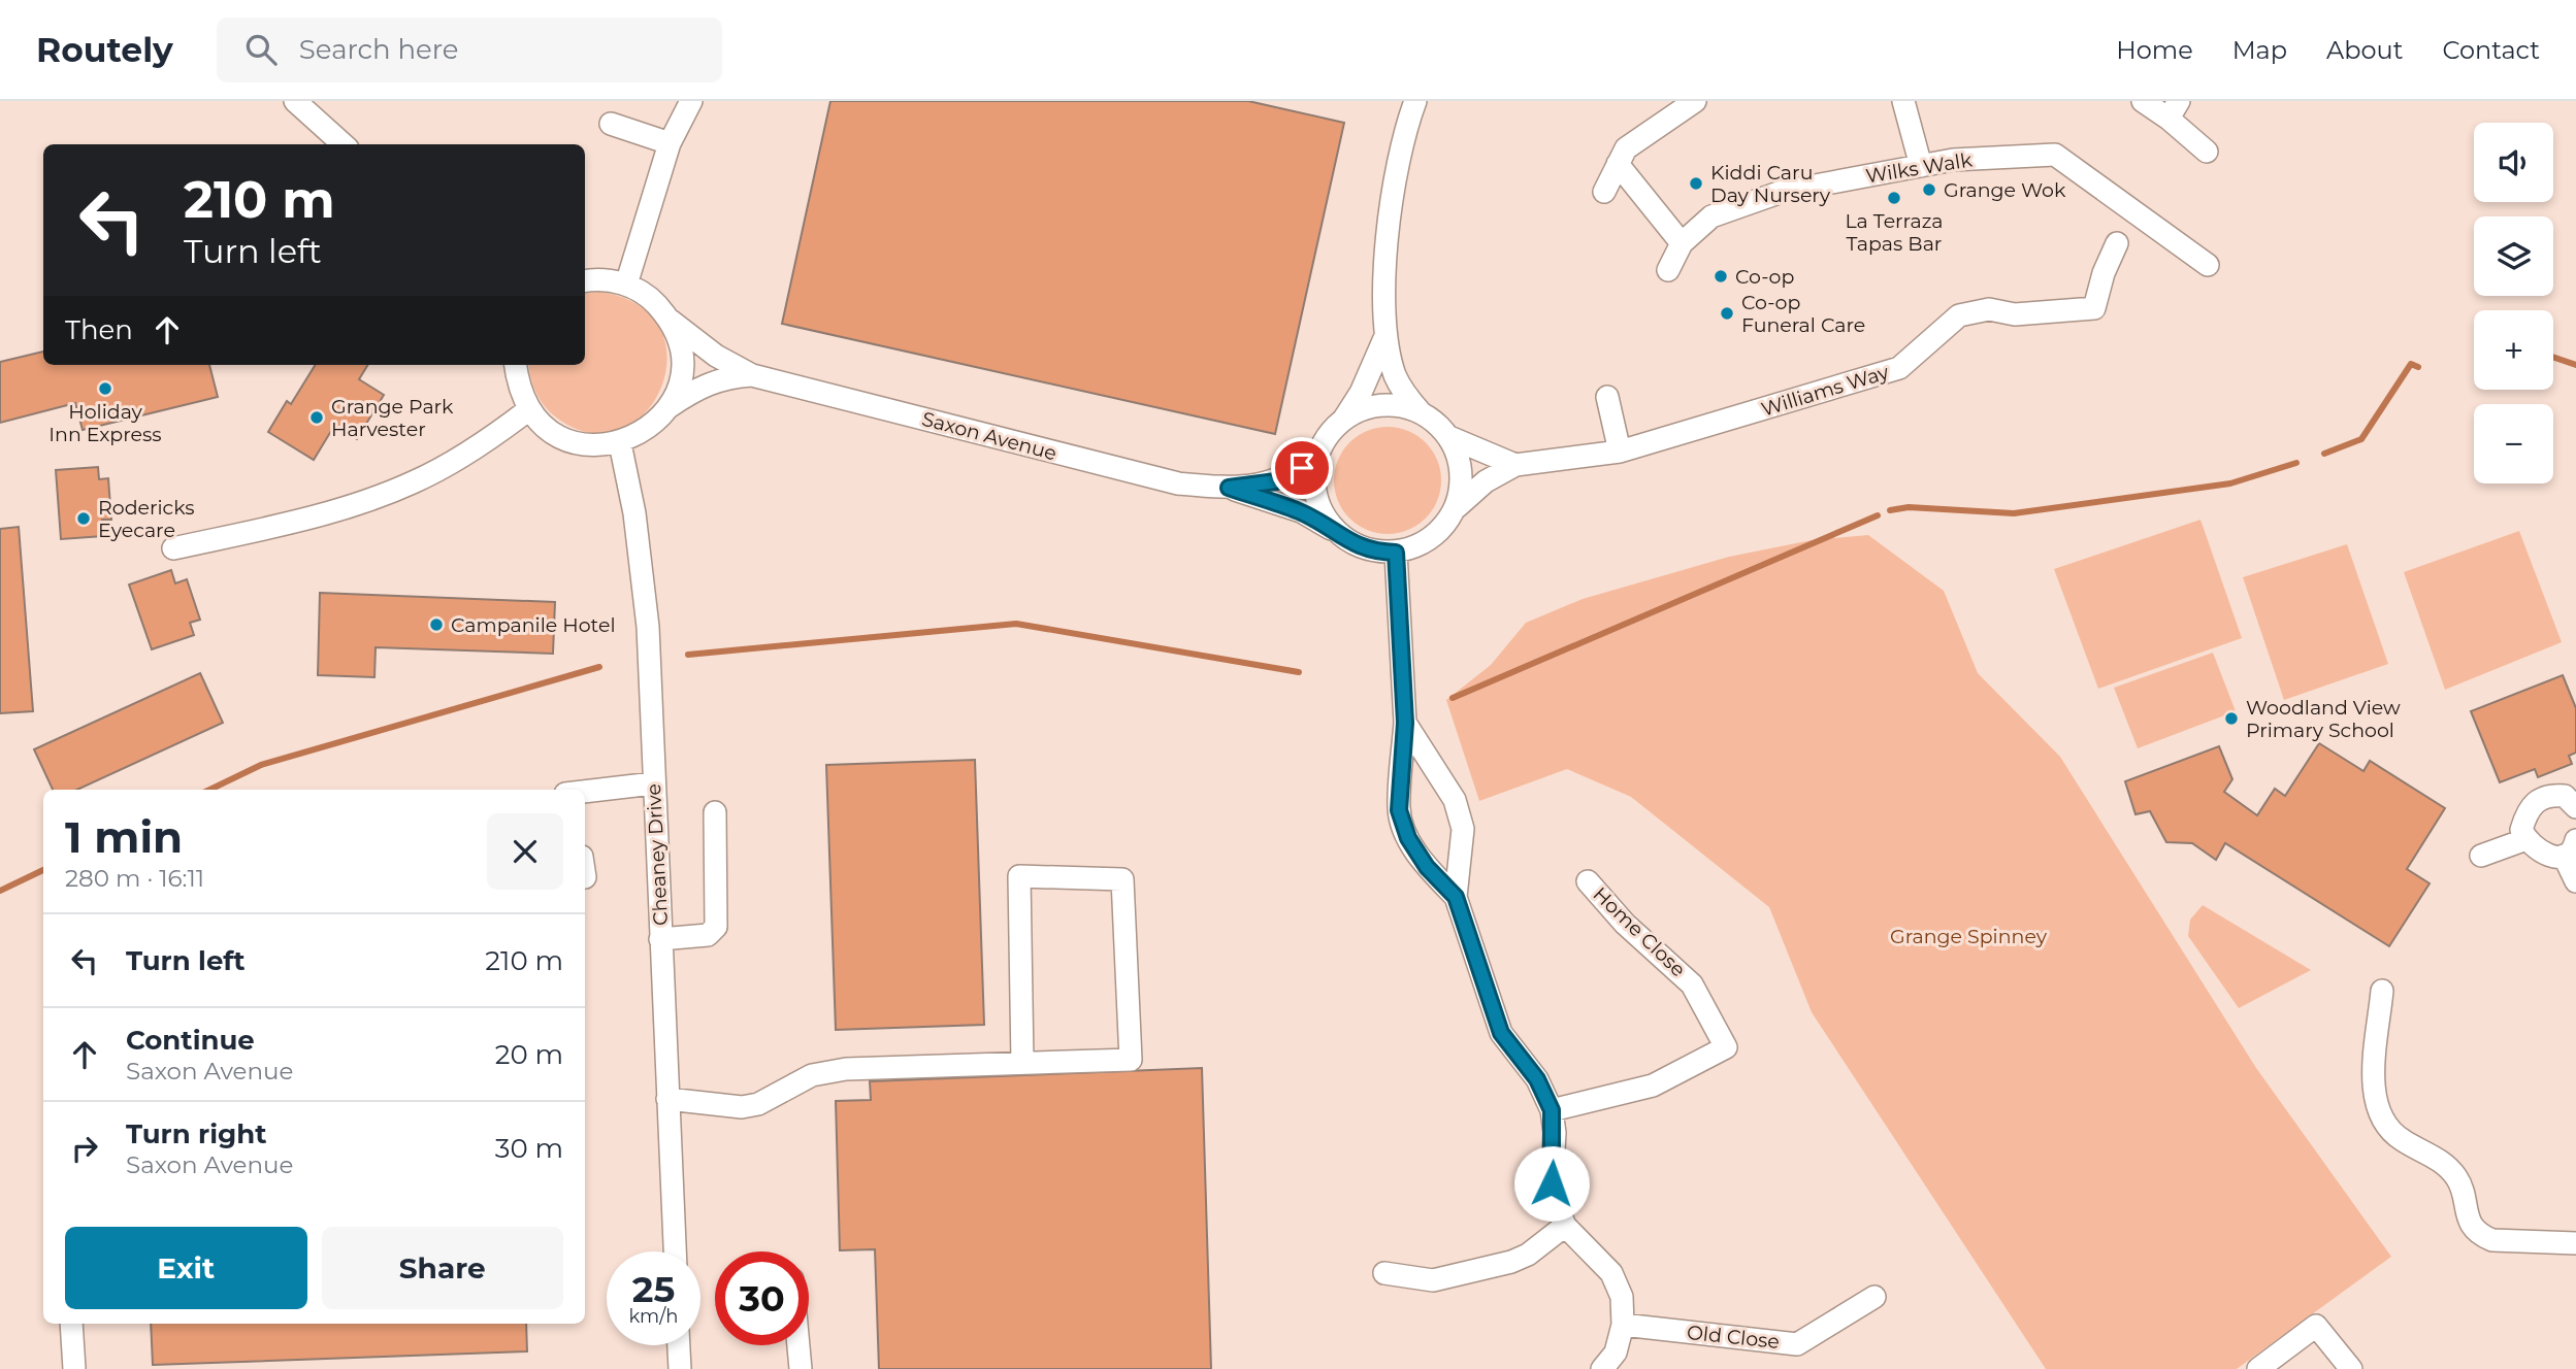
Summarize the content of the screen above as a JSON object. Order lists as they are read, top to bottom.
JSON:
{
  "streets": {
    "street": [
      "Wilks Walk",
      "Williams Way",
      "Saxon Avenue",
      "Cheaney Drive",
      "Home Close",
      "Old Close"
    ]
  },
  "crossings": [
    ["Williams Way", "Saxon Avenue"],
    ["Saxon Avenue", "Cheaney Drive"]
  ],
  "parks": ["Grange Spinney"],
  "places": [
    "Kiddi Caru Day Nursery",
    "Grange Wok",
    "La Terraza Tapas Bar",
    "Co-op",
    "Co-op Funeral Care",
    "Holiday Inn Express",
    "Grange Park Harvester",
    "Rodericks Eyecare",
    "Campanile Hotel",
    "Woodland View Primary School"
  ],
  "page": {
    "header": "Routely",
    "search": "Search here",
    "nav": [
      "Home",
      "Map",
      "About",
      "Contact"
    ],
    "map_buttons": ["+", "−"],
    "turn": ["210 m", "Turn left"],
    "then": "Then",
    "heading": ["1 min", "280 m · 16:11"],
    "list": [
      {
        "name": "Turn left",
        "value": "210 m"
      },
      {
        "name": "Continue",
        "note": "Saxon Avenue",
        "value": "20 m"
      },
      {
        "name": "Turn right",
        "note": "Saxon Avenue",
        "value": "30 m"
      }
    ],
    "buttons": ["Exit", "Share"],
    "speed": "25 km/h",
    "limit": "30"
  }
}
